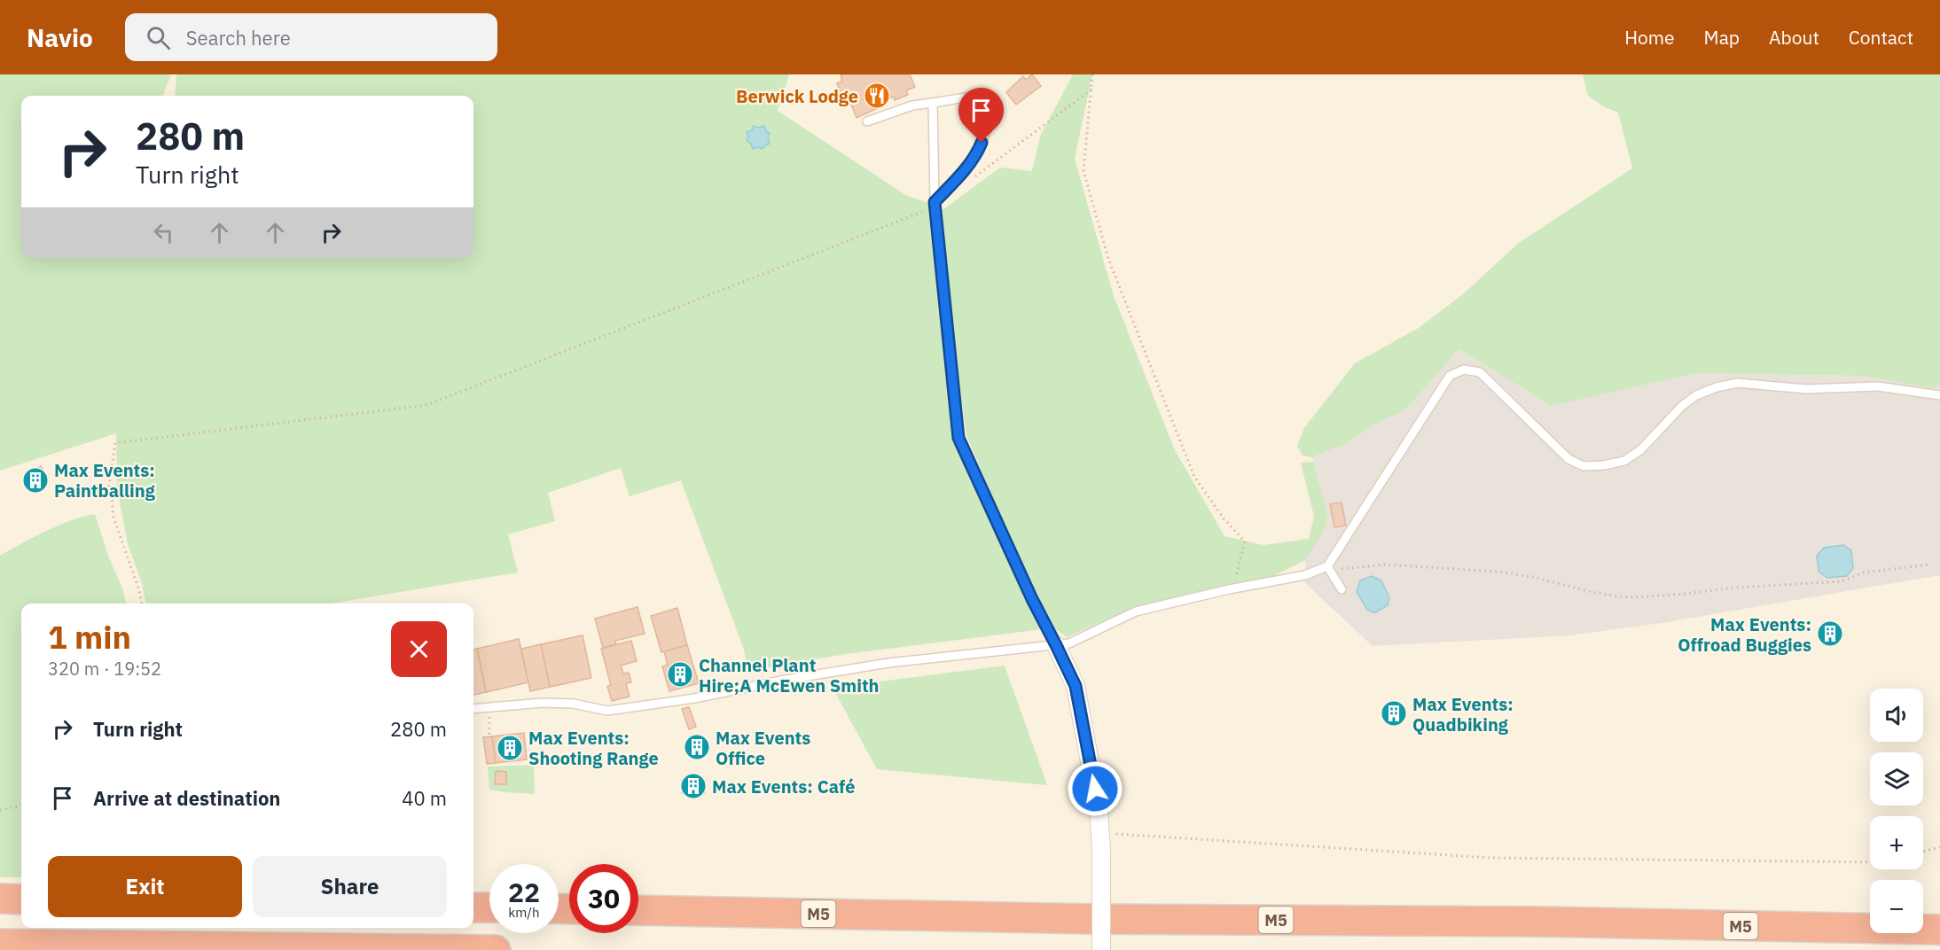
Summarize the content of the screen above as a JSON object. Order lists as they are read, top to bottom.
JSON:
{
  "streets": {
    "highway": ["M5"]
  },
  "places": {
    "restaurant": ["Berwick Lodge"],
    "building": [
      "Max Events: Paintballing",
      "Max Events: Offroad Buggies",
      "Channel Plant Hire;A McEwen Smith",
      "Max Events: Quadbiking",
      "Max Events Office",
      "Max Events: Shooting Range",
      "Max Events: Café"
    ]
  },
  "page": {
    "header": "Navio",
    "search": "Search here",
    "nav": [
      "Home",
      "Map",
      "About",
      "Contact"
    ],
    "turn": ["280 m", "Turn right"],
    "heading": ["1 min", "320 m · 19:52"],
    "map_buttons": ["+", "−"],
    "list": [
      {
        "name": "Turn right",
        "value": "280 m"
      },
      {
        "name": "Arrive at destination",
        "value": "40 m"
      }
    ],
    "buttons": ["Exit", "Share"],
    "speed": "22 km/h",
    "limit": "30"
  }
}
